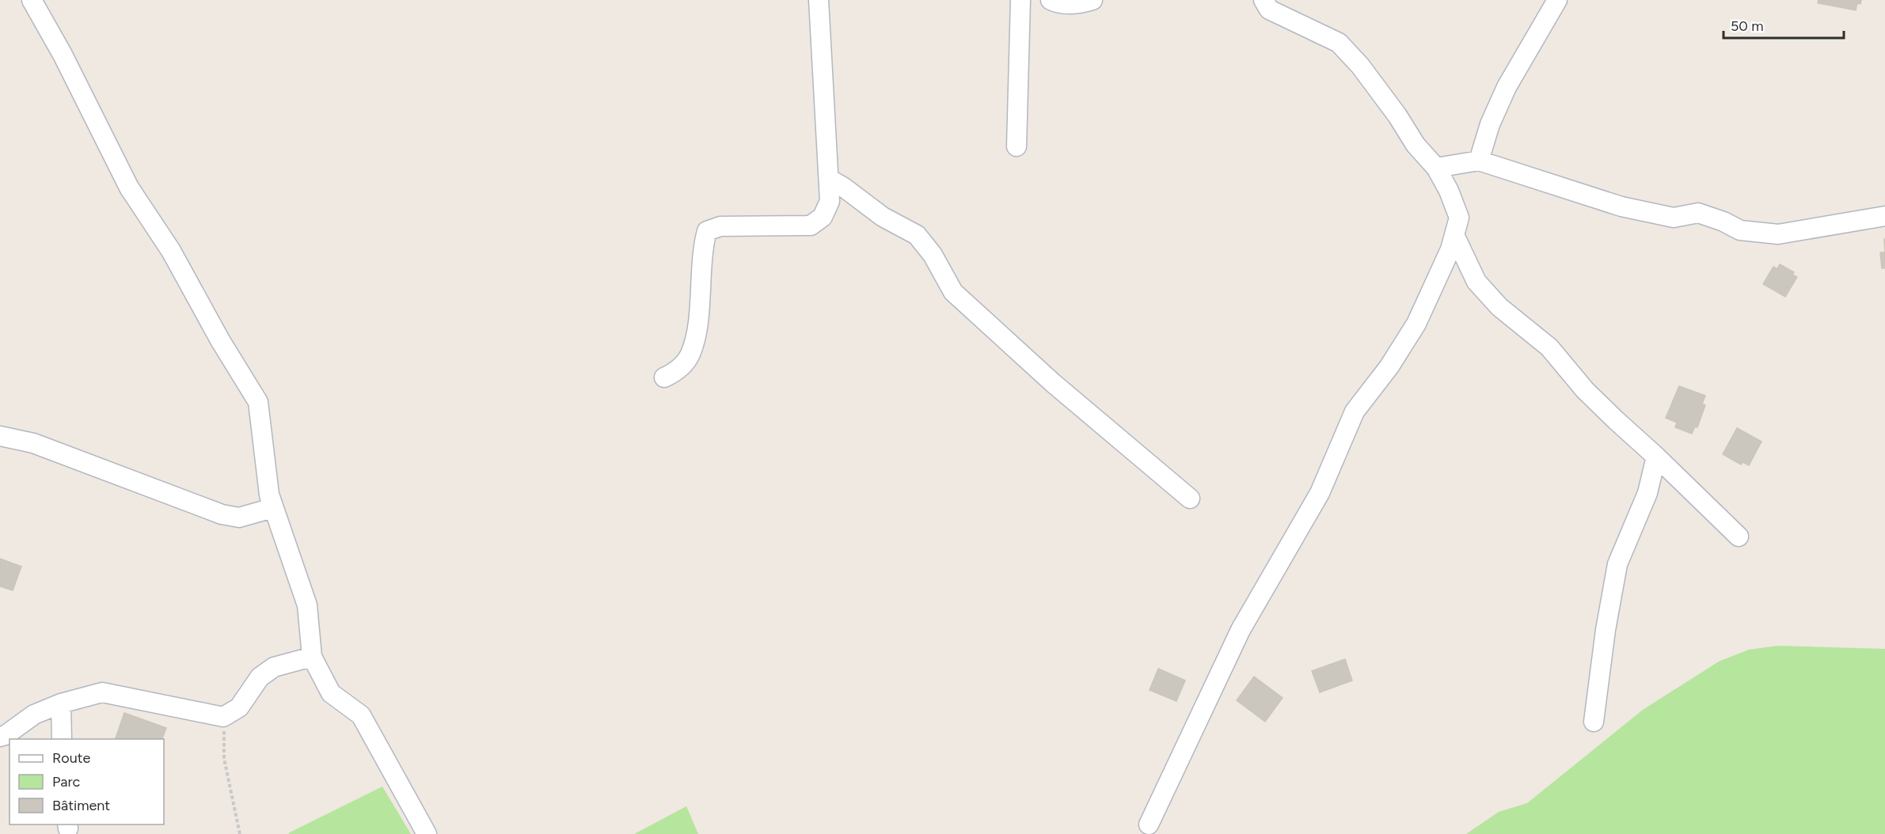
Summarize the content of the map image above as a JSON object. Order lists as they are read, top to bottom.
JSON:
{
  "legend": ["Route", "Parc", "Bâtiment"],
  "scale_bar": "50 m"
}
